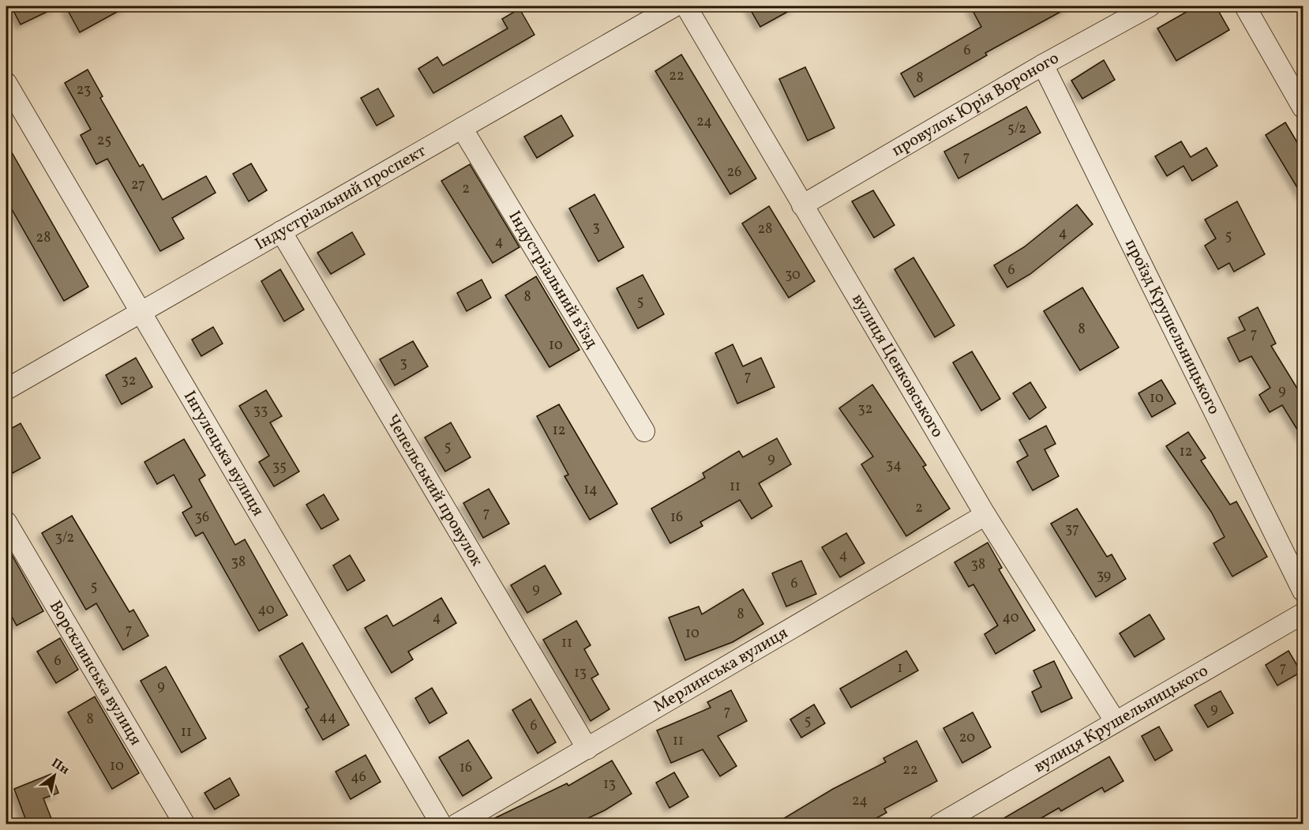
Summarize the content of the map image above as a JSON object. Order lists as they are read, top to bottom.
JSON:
{
  "streets": {
    "street": [
      "провулок Юрія Вороного",
      "Індустріальний проспект",
      "Індустріальний в’їзд",
      "проїзд Крушельницького",
      "вулиця Ценковського",
      "Інгулецька вулиця",
      "Чепельський провулок",
      "Мерлинська вулиця",
      "Ворсклинська вулиця",
      "вулиця Крушельницького"
    ]
  },
  "crossings": [
    ["провулок Юрія Вороного", "проїзд Крушельницького"],
    ["провулок Юрія Вороного", "вулиця Ценковського"],
    ["Індустріальний проспект", "Індустріальний в’їзд"],
    ["Індустріальний проспект", "Інгулецька вулиця"],
    ["Індустріальний проспект", "Чепельський провулок"],
    ["вулиця Ценковського", "Мерлинська вулиця"],
    ["вулиця Ценковського", "вулиця Крушельницького"],
    ["Чепельський провулок", "Мерлинська вулиця"]
  ],
  "house_numbers": [
    "6",
    "22",
    "8",
    "23",
    "24",
    "5/2",
    "25",
    "7",
    "26",
    "27",
    "2",
    "3",
    "28",
    "4",
    "5",
    "28",
    "4",
    "6",
    "30",
    "8",
    "5",
    "8",
    "7",
    "10",
    "3",
    "7",
    "32",
    "9",
    "10",
    "32",
    "33",
    "12",
    "5",
    "12",
    "9",
    "34",
    "35",
    "11",
    "14",
    "2",
    "7",
    "36",
    "16",
    "37",
    "3/2",
    "4",
    "38",
    "38",
    "39",
    "6",
    "5",
    "9",
    "40",
    "8",
    "4",
    "40",
    "7",
    "10",
    "11",
    "6",
    "1",
    "7",
    "13",
    "9",
    "9",
    "7",
    "44",
    "8",
    "5",
    "6",
    "11",
    "20",
    "11",
    "10",
    "16",
    "22",
    "46",
    "13",
    "24"
  ],
  "north": "top right"
}
